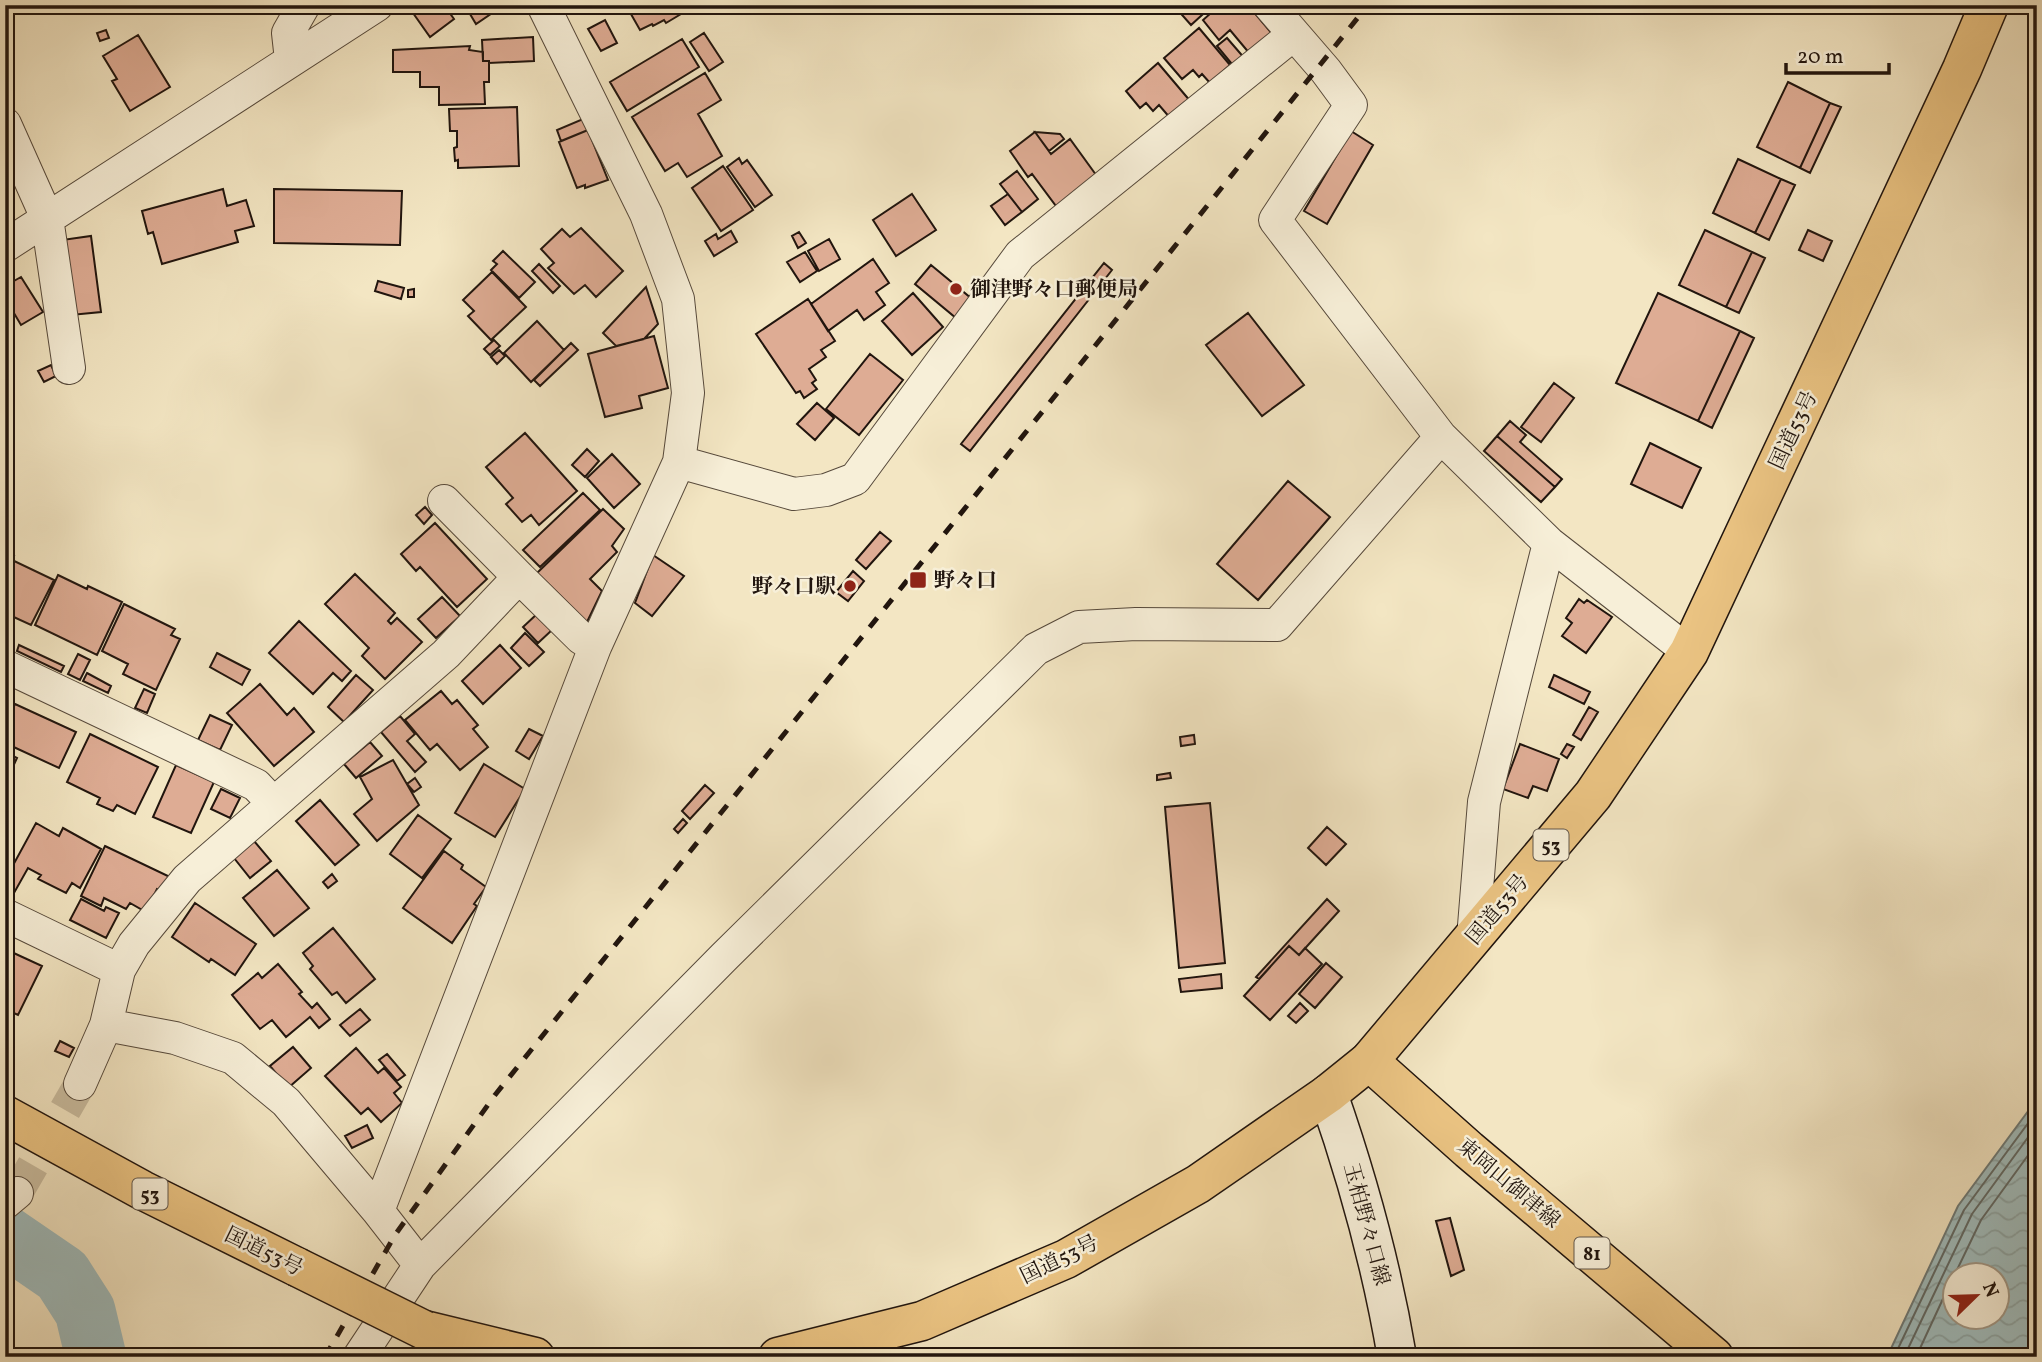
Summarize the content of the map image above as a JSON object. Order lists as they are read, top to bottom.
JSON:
{
  "streets": {
    "main road": [
      "国道53号",
      "53",
      "東岡山御津線",
      "玉柏野々口線",
      "81"
    ]
  },
  "crossings": [
    ["国道53号", "東岡山御津線"],
    ["国道53号", "玉柏野々口線"]
  ],
  "places": {
    "other": ["御津野々口郵便局", "野々口駅"],
    "transit": ["野々口"]
  },
  "scale_bar": "20 m",
  "north": "top right"
}
